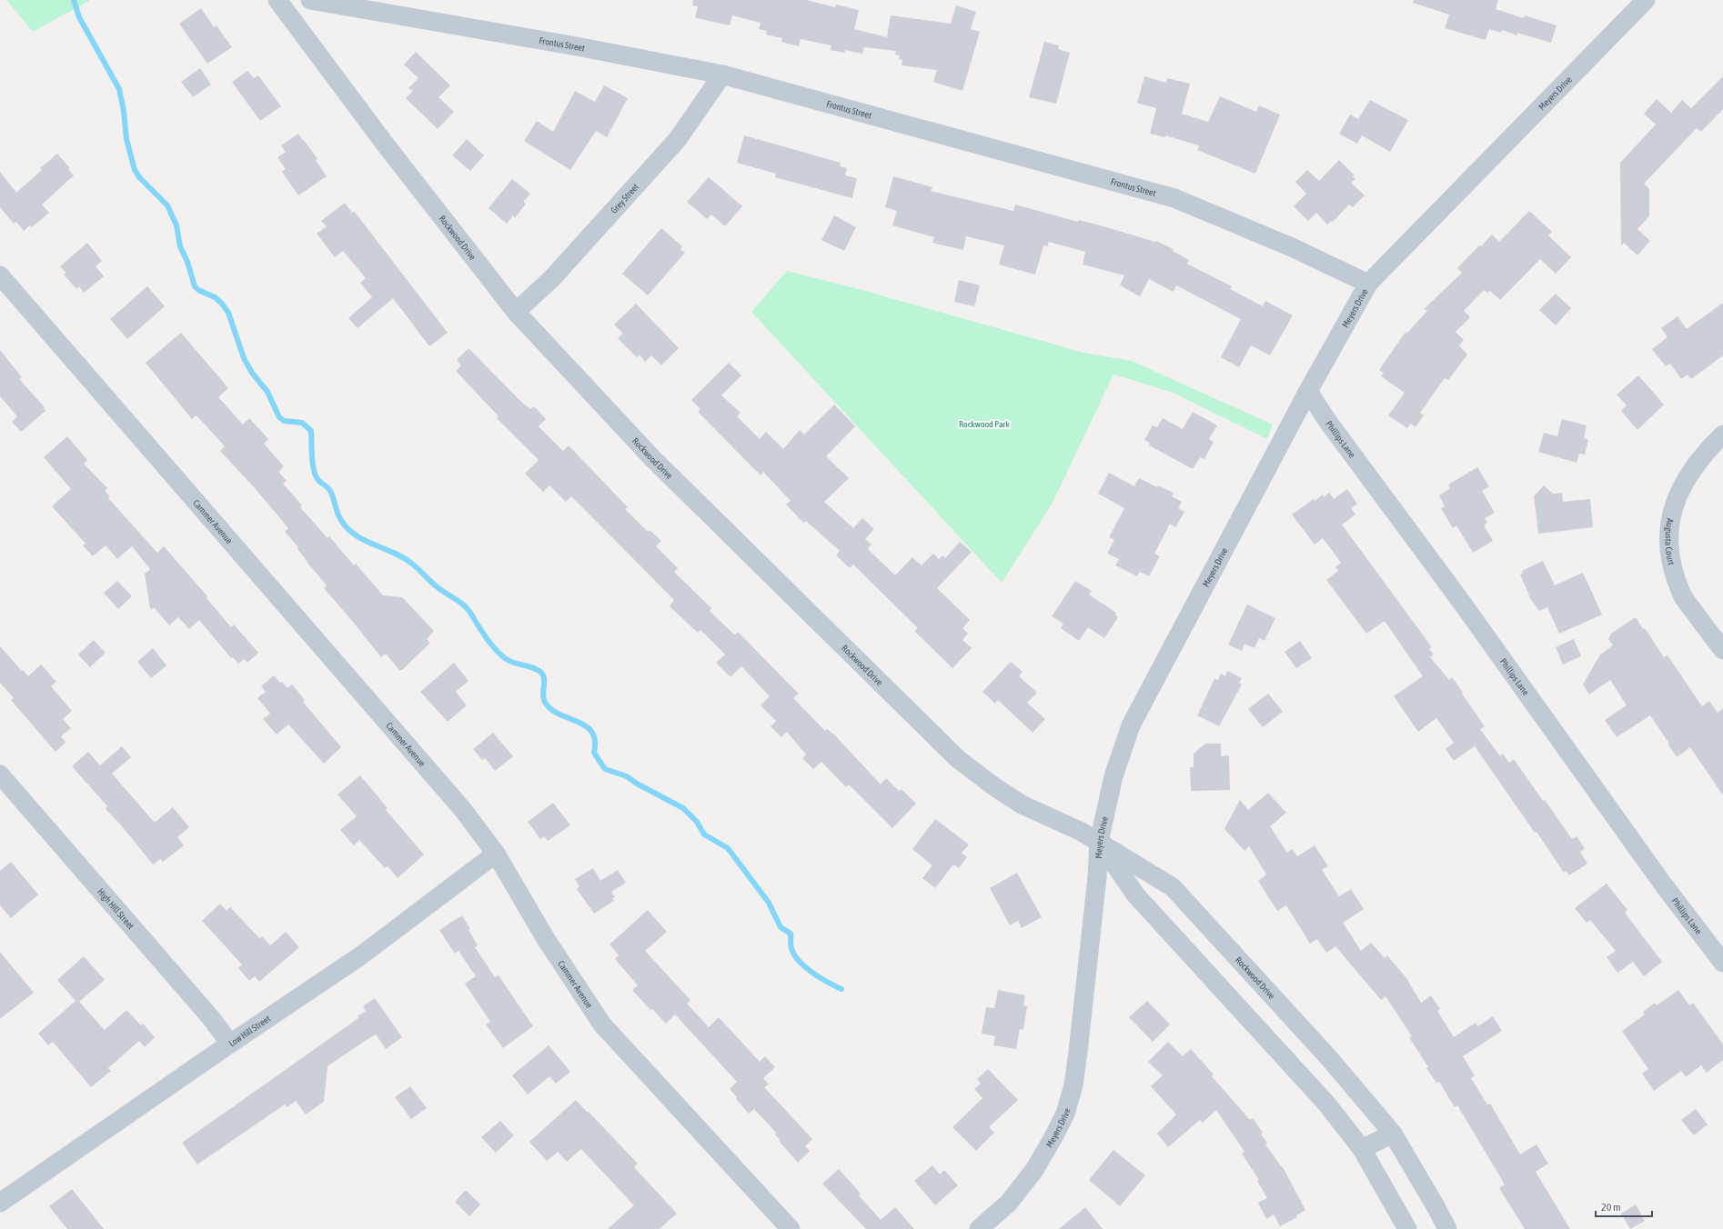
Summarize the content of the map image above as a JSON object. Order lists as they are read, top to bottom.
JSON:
{
  "streets": {
    "street": [
      "Frontus Street",
      "Meyers Drive",
      "Grey Street",
      "Rockwood Drive",
      "Phillips Lane",
      "Cammer Avenue",
      "Augusta Court",
      "High Hill Street",
      "Low Hill Street"
    ]
  },
  "crossings": [
    ["Frontus Street", "Meyers Drive"],
    ["Frontus Street", "Grey Street"],
    ["Meyers Drive", "Rockwood Drive"],
    ["Meyers Drive", "Phillips Lane"],
    ["Grey Street", "Rockwood Drive"],
    ["Cammer Avenue", "Low Hill Street"],
    ["High Hill Street", "Low Hill Street"]
  ],
  "parks": ["Rockwood Park"],
  "scale_bar": "20 m"
}
